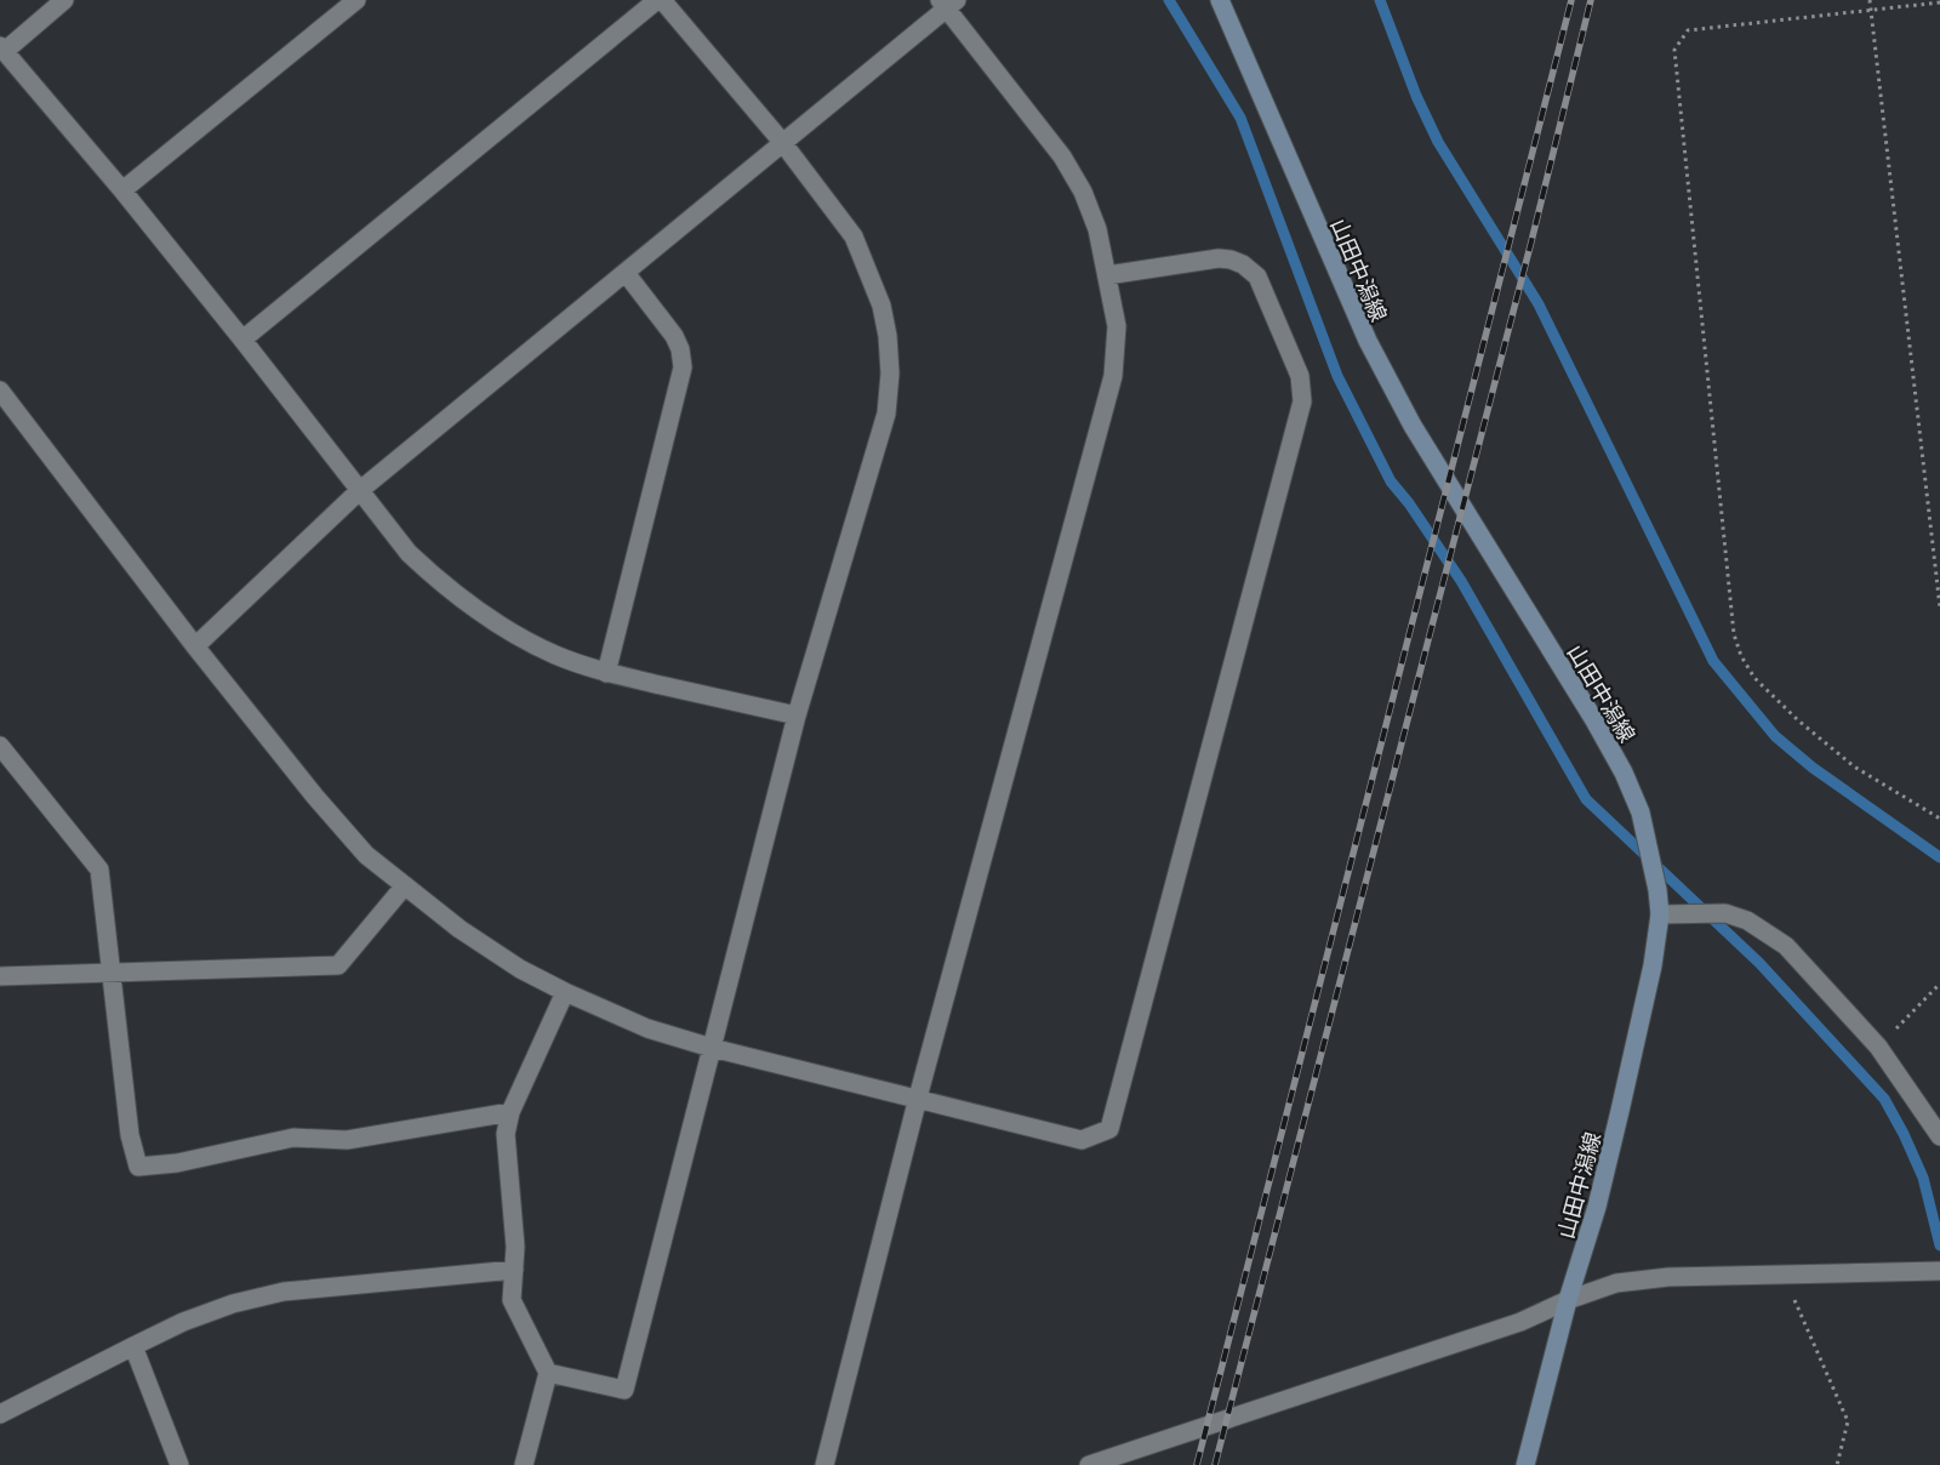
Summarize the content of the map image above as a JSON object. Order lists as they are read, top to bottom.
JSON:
{
  "streets": {
    "main road": ["山田中潟線"]
  }
}
